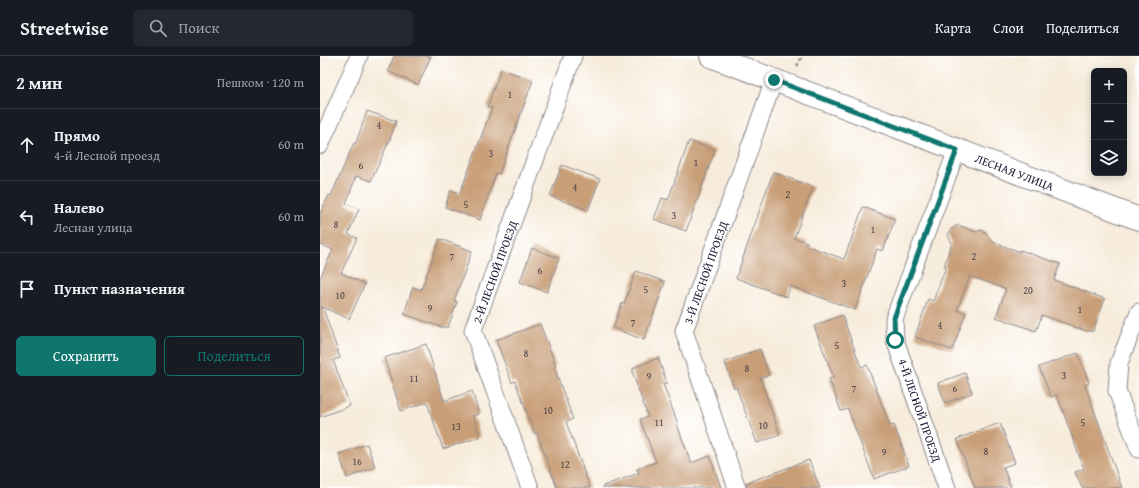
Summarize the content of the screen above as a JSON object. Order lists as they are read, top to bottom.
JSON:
{
  "streets": {
    "main road": ["ЛЕСНАЯ УЛИЦА"],
    "street": ["2-Й ЛЕСНОЙ ПРОЕЗД", "3-Й ЛЕСНОЙ ПРОЕЗД", "4-Й ЛЕСНОЙ ПРОЕЗД"]
  },
  "crossings": [
    ["ЛЕСНАЯ УЛИЦА", "3-Й ЛЕСНОЙ ПРОЕЗД"],
    ["ЛЕСНАЯ УЛИЦА", "4-Й ЛЕСНОЙ ПРОЕЗД"]
  ],
  "house_numbers": [
    "1",
    "4",
    "3",
    "1",
    "6",
    "4",
    "2",
    "5",
    "3",
    "8",
    "1",
    "7",
    "2",
    "6",
    "3",
    "5",
    "20",
    "10",
    "9",
    "1",
    "7",
    "4",
    "5",
    "8",
    "8",
    "3",
    "9",
    "11",
    "7",
    "6",
    "10",
    "11",
    "5",
    "10",
    "13",
    "8",
    "9",
    "16",
    "12"
  ],
  "page": {
    "header": "Streetwise",
    "search": "Поиск",
    "nav": ["Карта", "Слои", "Поделиться"],
    "heading": ["2 мин", "Пешком · 120 m"],
    "map_buttons": ["+", "−"],
    "list": [
      ["Прямо", "4-й Лесной проезд", "60 m"],
      ["Налево", "Лесная улица", "60 m"],
      "Пункт назначения"
    ],
    "buttons": ["Сохранить", "Поделиться"]
  }
}
